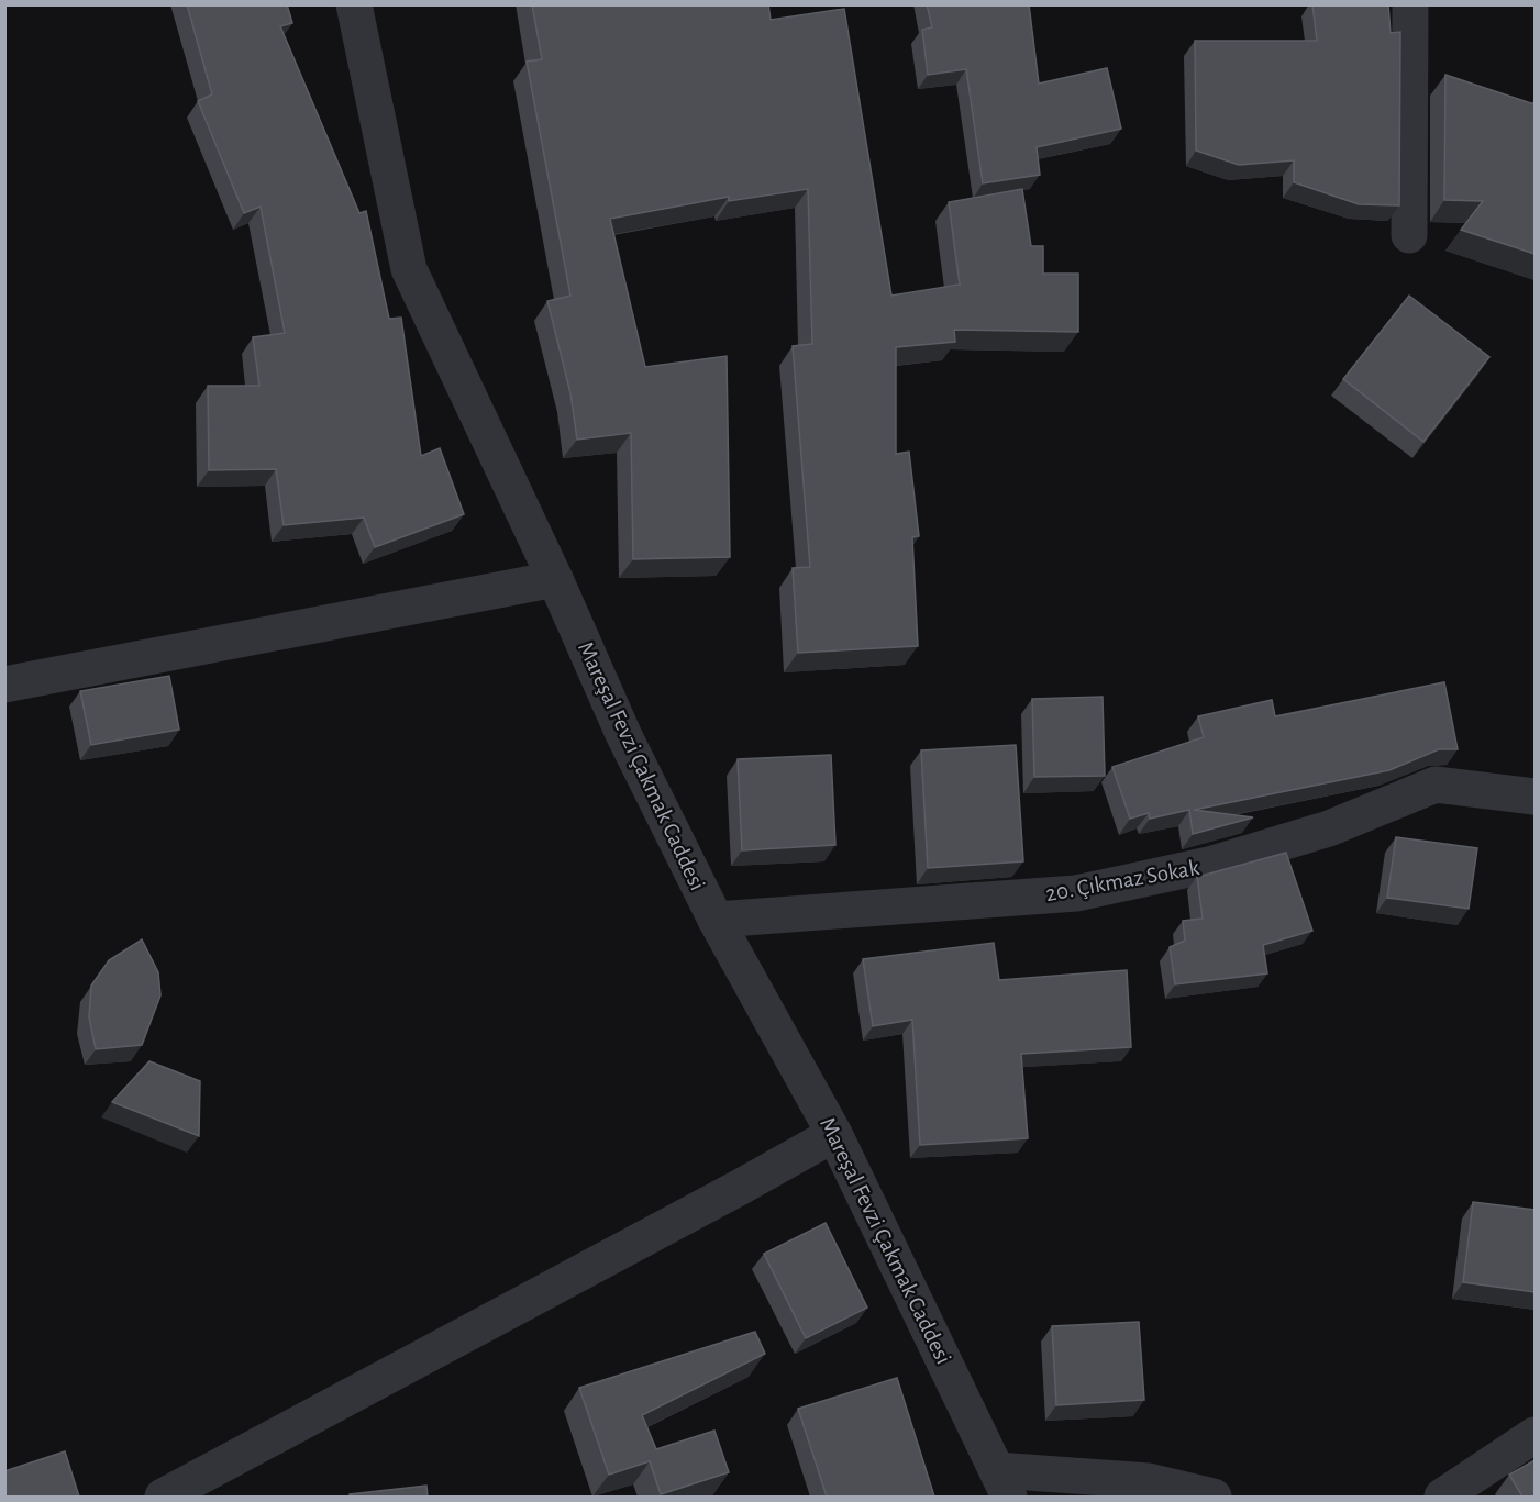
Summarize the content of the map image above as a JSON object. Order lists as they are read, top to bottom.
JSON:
{
  "streets": {
    "street": ["Mareşal Fevzi Çakmak Caddesi", "20. Çıkmaz Sokak"]
  },
  "crossings": [
    ["Mareşal Fevzi Çakmak Caddesi", "20. Çıkmaz Sokak"]
  ]
}
